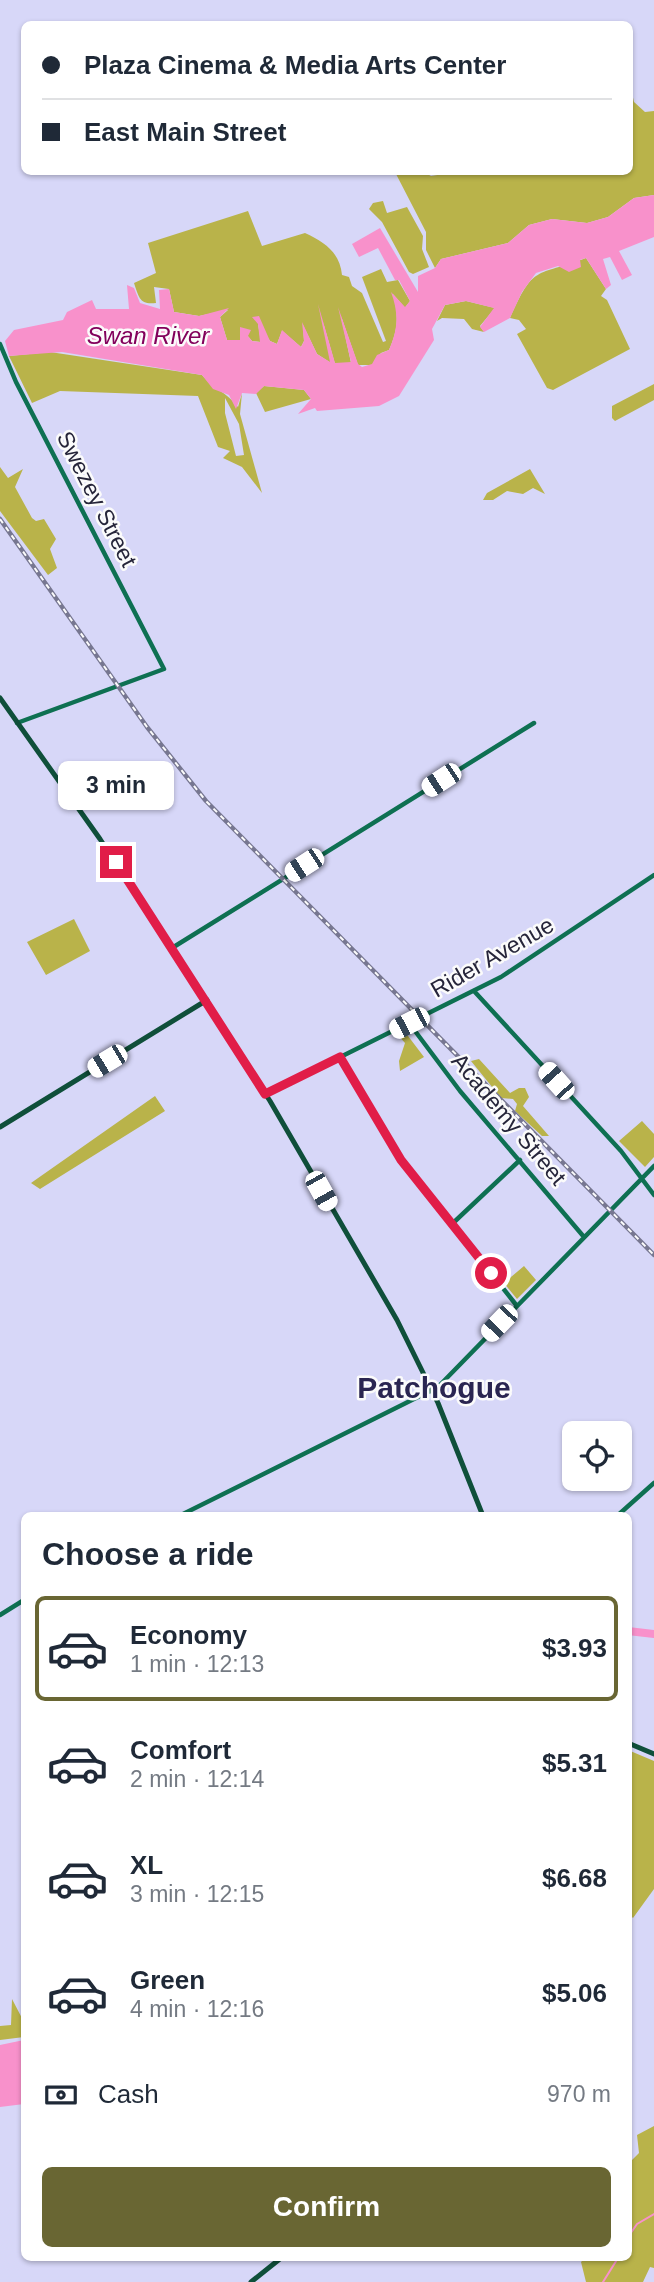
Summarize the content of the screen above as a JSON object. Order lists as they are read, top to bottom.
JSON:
{
  "streets": {
    "street": ["Swezey Street", "Rider Avenue", "Academy Street"]
  },
  "crossings": [
    ["Rider Avenue", "Academy Street"]
  ],
  "districts": ["Patchogue"],
  "water": ["Swan River"],
  "page": {
    "banner": ["Plaza Cinema & Media Arts Center", "East Main Street"],
    "bubble": "3 min",
    "heading": "Choose a ride",
    "list": [
      {
        "name": "Economy",
        "note": "1 min · 12:13",
        "value": "$3.93"
      },
      {
        "name": "Comfort",
        "note": "2 min · 12:14",
        "value": "$5.31"
      },
      {
        "name": "XL",
        "note": "3 min · 12:15",
        "value": "$6.68"
      },
      {
        "name": "Green",
        "note": "4 min · 12:16",
        "value": "$5.06"
      }
    ],
    "pay": ["Cash", "970 m"],
    "buttons": "Confirm"
  }
}
